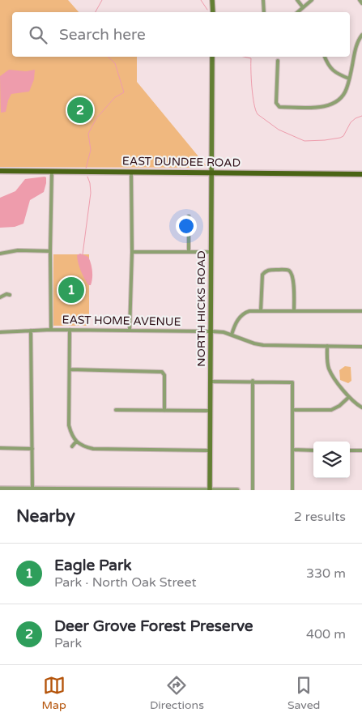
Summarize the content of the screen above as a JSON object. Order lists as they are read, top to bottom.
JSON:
{
  "streets": {
    "main road": ["EAST DUNDEE ROAD", "NORTH HICKS ROAD"],
    "street": ["EAST HOME AVENUE"]
  },
  "crossings": [
    ["EAST DUNDEE ROAD", "NORTH HICKS ROAD"],
    ["NORTH HICKS ROAD", "EAST HOME AVENUE"]
  ],
  "page": {
    "search": "Search here",
    "pins": ["2", "1"],
    "heading": ["Nearby", "2 results"],
    "list": [
      {
        "mark": "1",
        "name": "Eagle Park",
        "note": "Park · North Oak Street",
        "value": "330 m"
      },
      {
        "mark": "2",
        "name": "Deer Grove Forest Preserve",
        "note": "Park",
        "value": "400 m"
      }
    ],
    "nav": ["Map", "Directions", "Saved"]
  }
}
